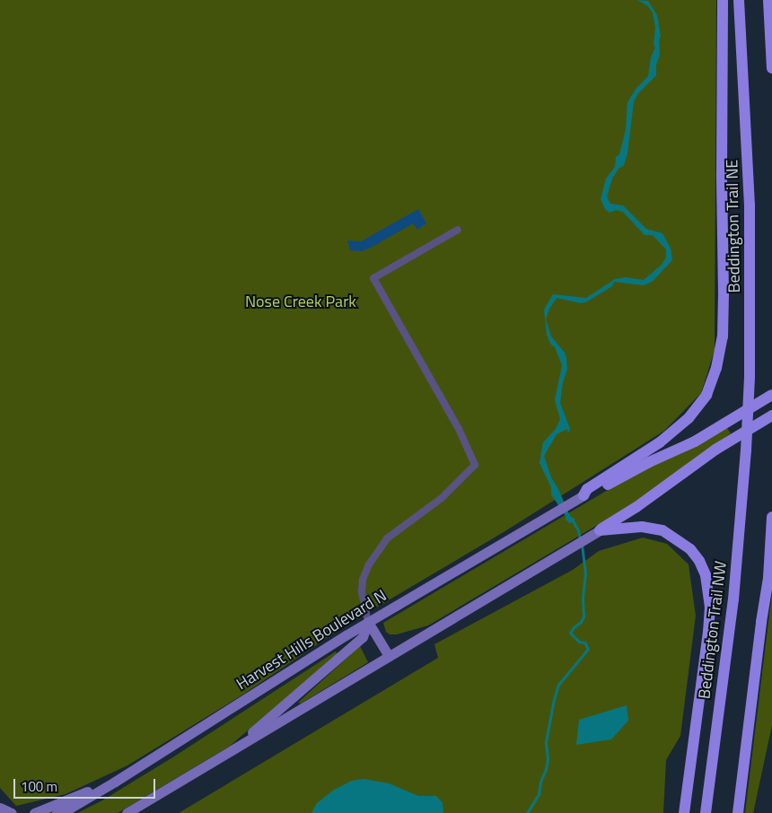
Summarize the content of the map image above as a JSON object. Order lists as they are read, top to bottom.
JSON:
{
  "streets": {
    "main road": ["Beddington Trail NE", "Beddington Trail NW", "Harvest Hills Boulevard N"]
  },
  "crossings": [
    ["Beddington Trail NE", "Beddington Trail NW"]
  ],
  "parks": ["Nose Creek Park"],
  "scale_bar": "100 m"
}
